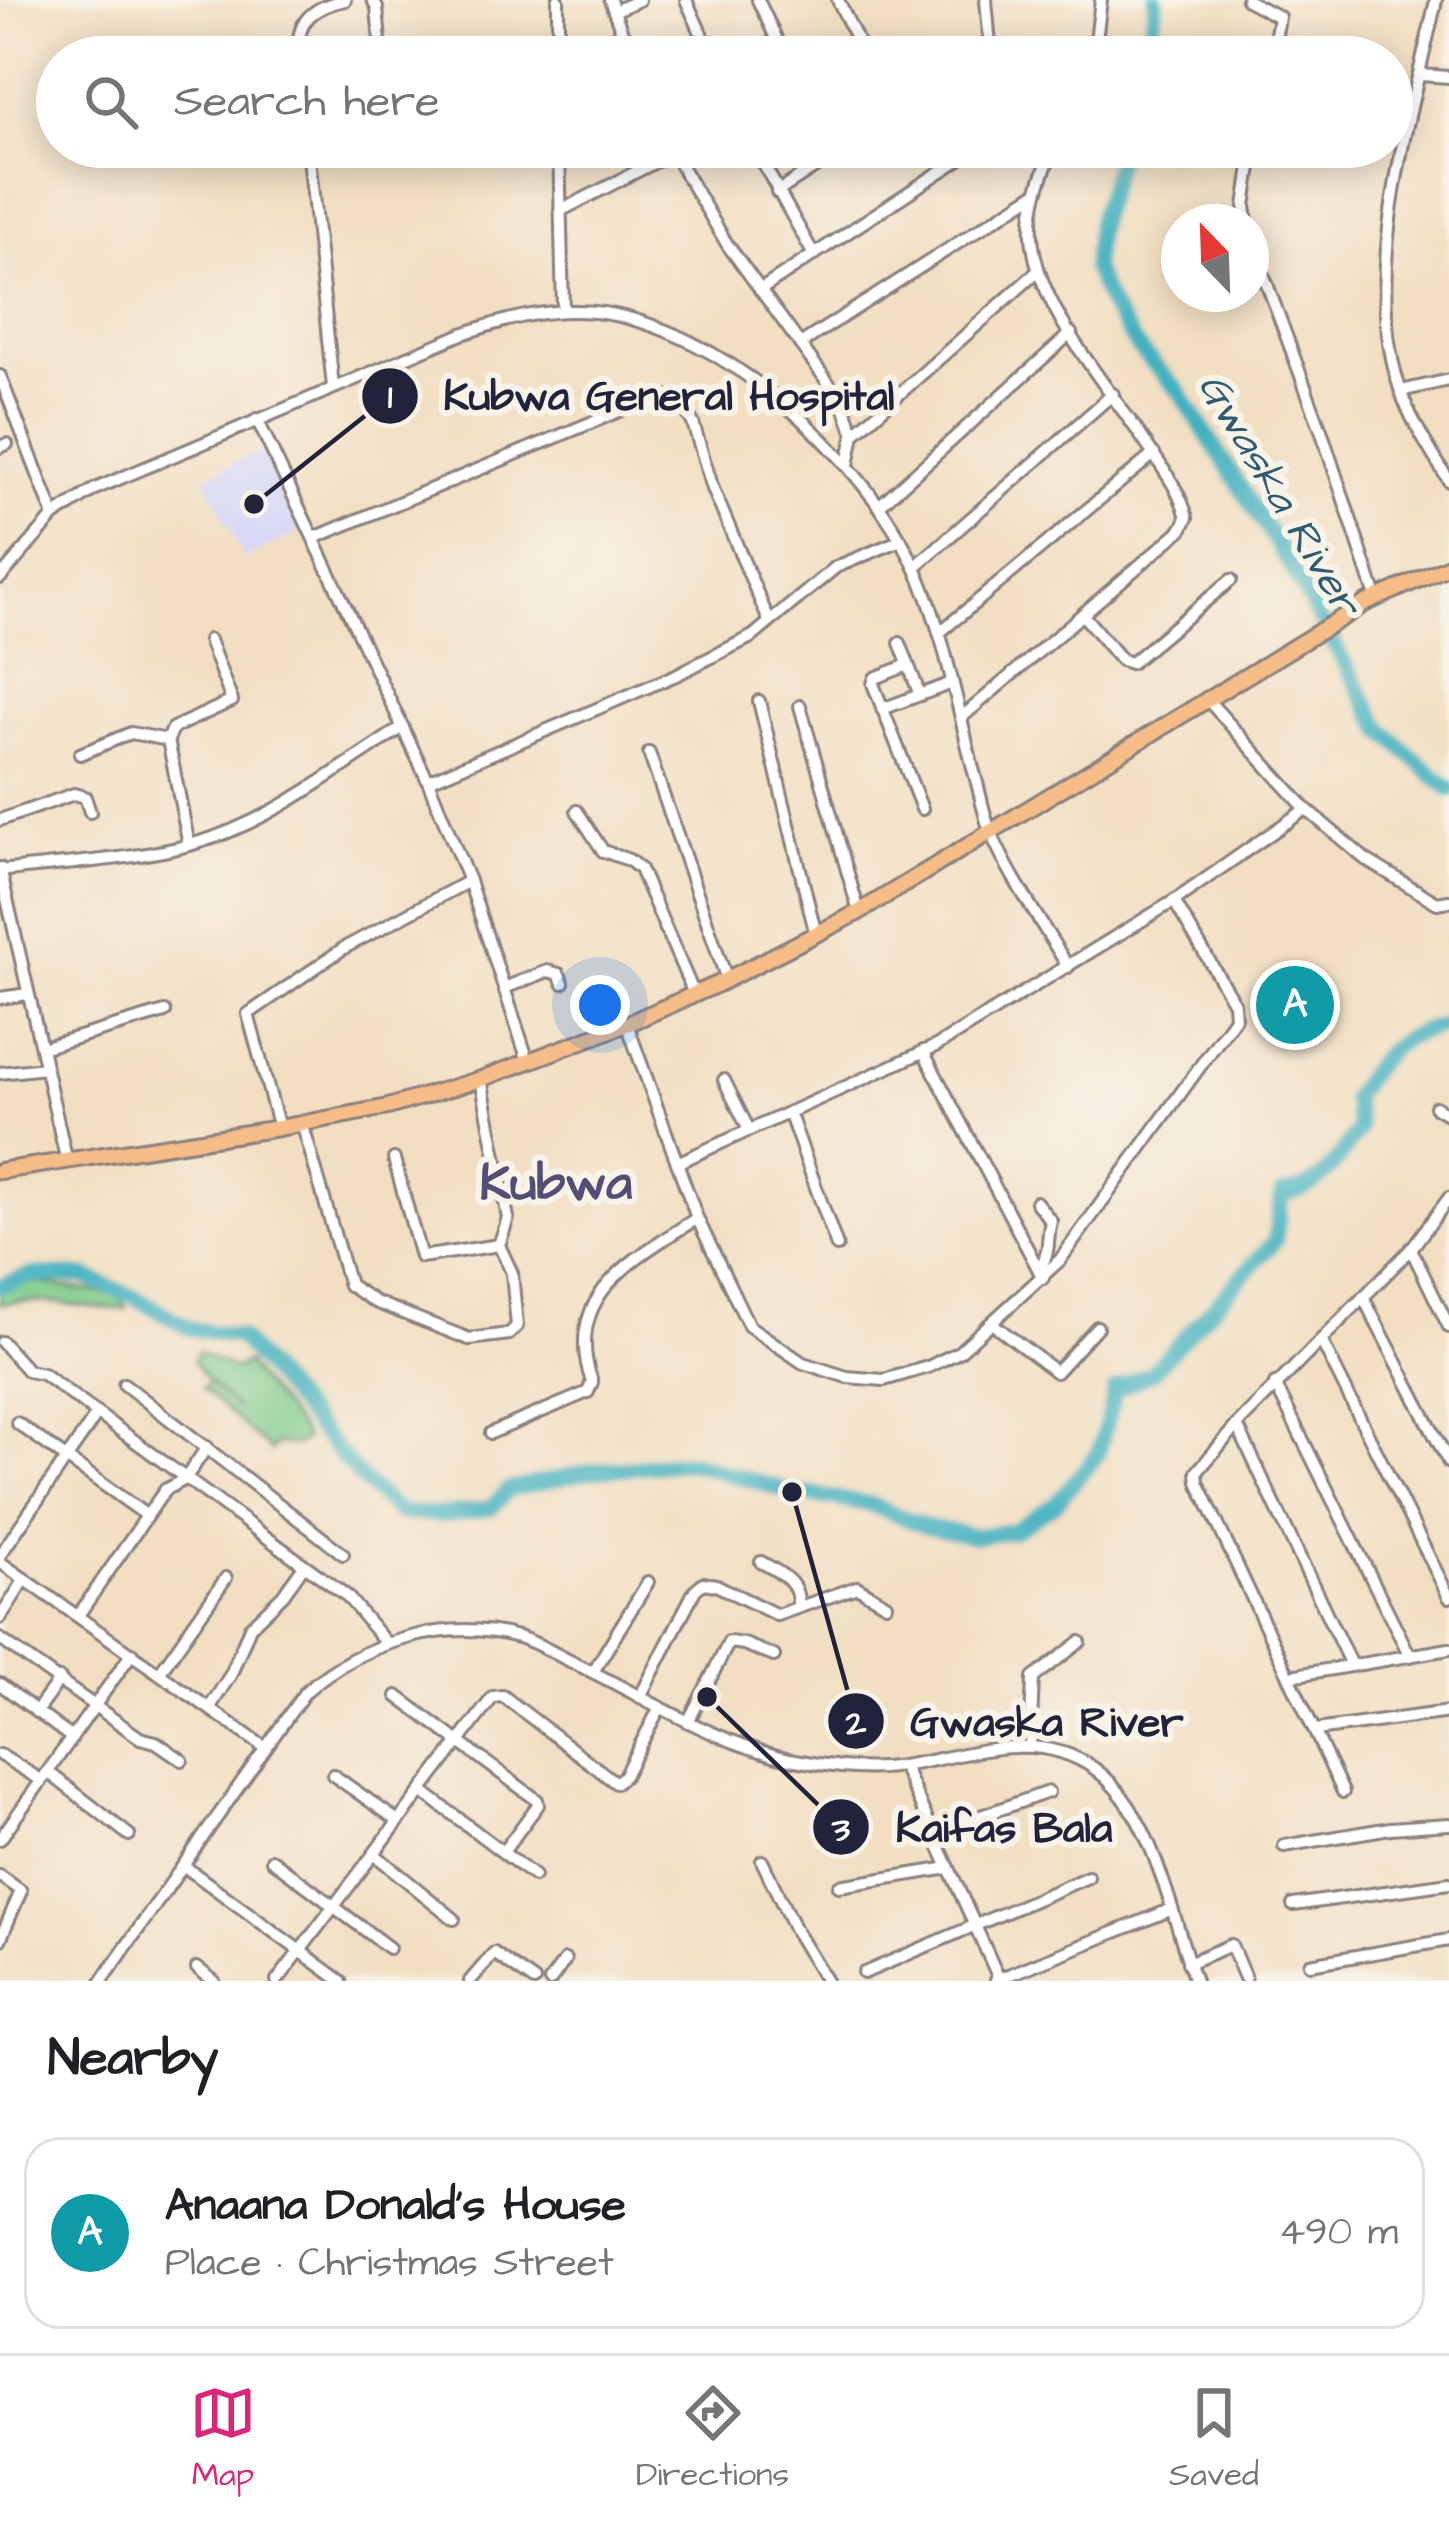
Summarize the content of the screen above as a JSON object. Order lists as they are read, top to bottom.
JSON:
{
  "districts": ["Kubwa"],
  "water": ["Gwaska River"],
  "places": ["Kubwa General Hospital", "Gwaska River", "Kaifas Bala"],
  "north": "top left",
  "page": {
    "search": "Search here",
    "pins": "A",
    "heading": "Nearby",
    "list": [
      {
        "mark": "A",
        "name": "Anaana Donald's House",
        "note": "Place · Christmas Street",
        "value": "490 m"
      }
    ],
    "nav": ["Map", "Directions", "Saved"]
  }
}
